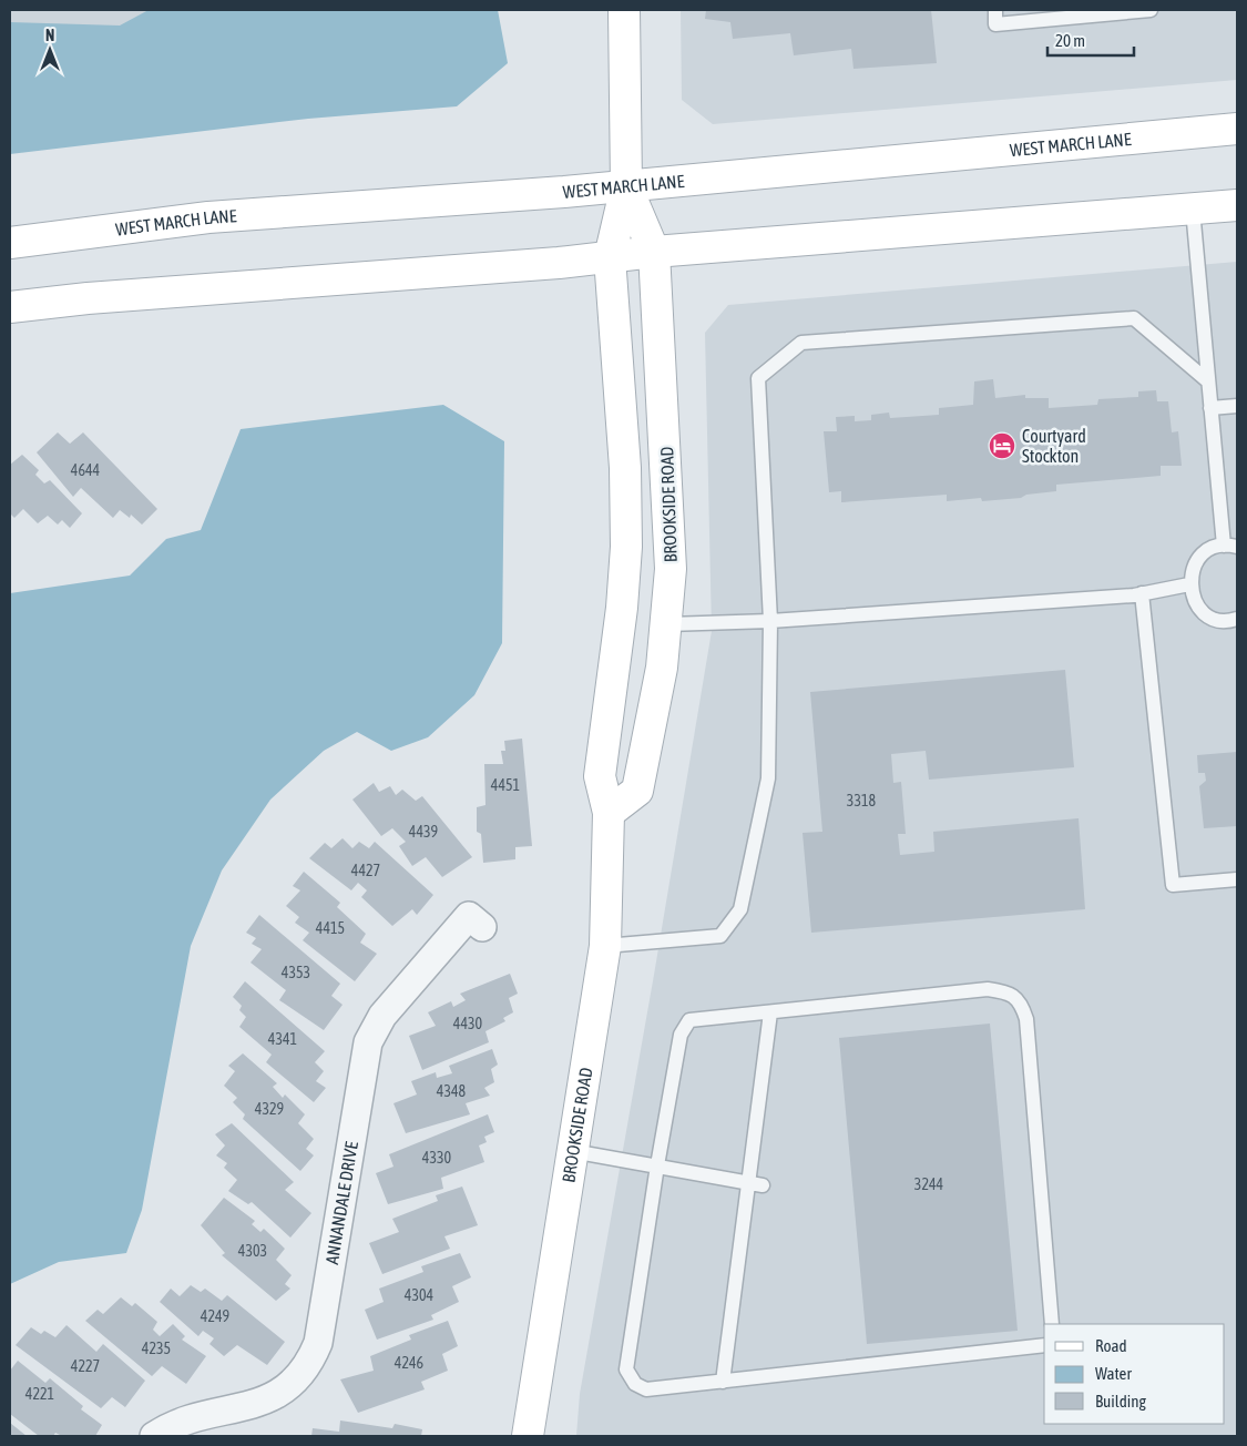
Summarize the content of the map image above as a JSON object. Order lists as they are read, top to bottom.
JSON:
{
  "streets": {
    "main road": ["WEST MARCH LANE", "BROOKSIDE ROAD"],
    "street": ["ANNANDALE DRIVE"]
  },
  "crossings": [
    ["WEST MARCH LANE", "BROOKSIDE ROAD"]
  ],
  "places": {
    "hotel": ["Courtyard Stockton"]
  },
  "house_numbers": [
    "4644",
    "4451",
    "3318",
    "4439",
    "4427",
    "4415",
    "4353",
    "4430",
    "4341",
    "4348",
    "4329",
    "4330",
    "3244",
    "4303",
    "4304",
    "4249",
    "4235",
    "4246",
    "4227",
    "4221"
  ],
  "legend": ["Road", "Water", "Building"],
  "scale_bar": "20 m",
  "north": "top"
}
